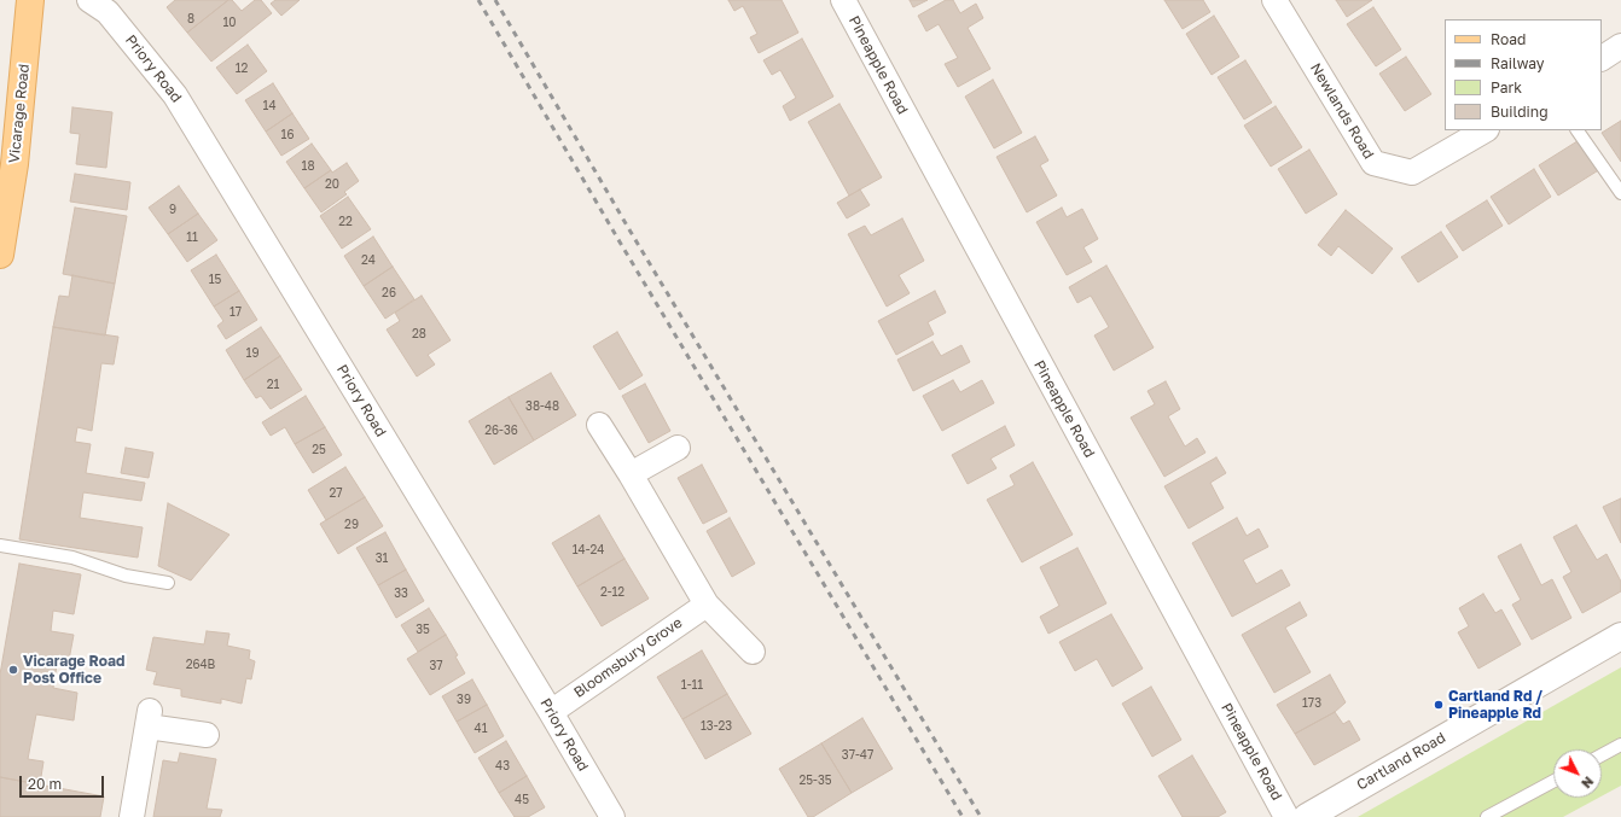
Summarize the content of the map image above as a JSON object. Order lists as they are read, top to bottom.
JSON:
{
  "streets": {
    "main road": ["Vicarage Road"],
    "street": [
      "Pineapple Road",
      "Priory Road",
      "Newlands Road",
      "Bloomsbury Grove",
      "Cartland Road"
    ]
  },
  "crossings": [
    ["Priory Road", "Bloomsbury Grove"]
  ],
  "places": ["Vicarage Road Post Office", "Cartland Rd / Pineapple Rd"],
  "house_numbers": [
    "8",
    "10",
    "12",
    "14",
    "16",
    "18",
    "20",
    "9",
    "22",
    "11",
    "24",
    "15",
    "26",
    "17",
    "28",
    "19",
    "21",
    "38-48",
    "26-36",
    "25",
    "27",
    "29",
    "14-24",
    "31",
    "2-12",
    "33",
    "35",
    "264B",
    "37",
    "1-11",
    "39",
    "173",
    "13-23",
    "41",
    "37-47",
    "43",
    "25-35",
    "45"
  ],
  "legend": [
    "Road",
    "Railway",
    "Park",
    "Building"
  ],
  "scale_bar": "20 m",
  "north": "bottom right"
}
